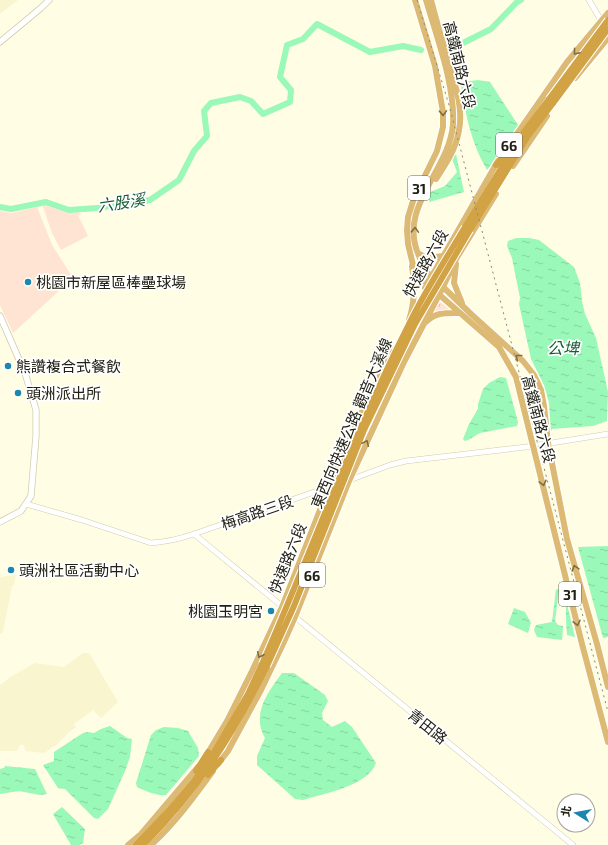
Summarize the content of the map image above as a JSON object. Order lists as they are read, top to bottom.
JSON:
{
  "streets": {
    "highway": ["66", "東西向快速公路 觀音大溪線"],
    "main road": ["高鐵南路六段", "31", "快速路六段"],
    "street": ["梅高路三段", "青田路"]
  },
  "crossings": [
    ["高鐵南路六段", "31"],
    ["高鐵南路六段", "快速路六段"],
    ["高鐵南路六段", "梅高路三段"],
    ["66", "快速路六段"],
    ["31", "快速路六段"],
    ["快速路六段", "梅高路三段"],
    ["快速路六段", "青田路"],
    ["梅高路三段", "青田路"]
  ],
  "water": ["六股溪", "公埤"],
  "places": [
    "桃園市新屋區棒壘球場",
    "熊讚複合式餐飲",
    "頭洲派出所",
    "頭洲社區活動中心",
    "桃園玉明宮"
  ],
  "north": "left"
}
